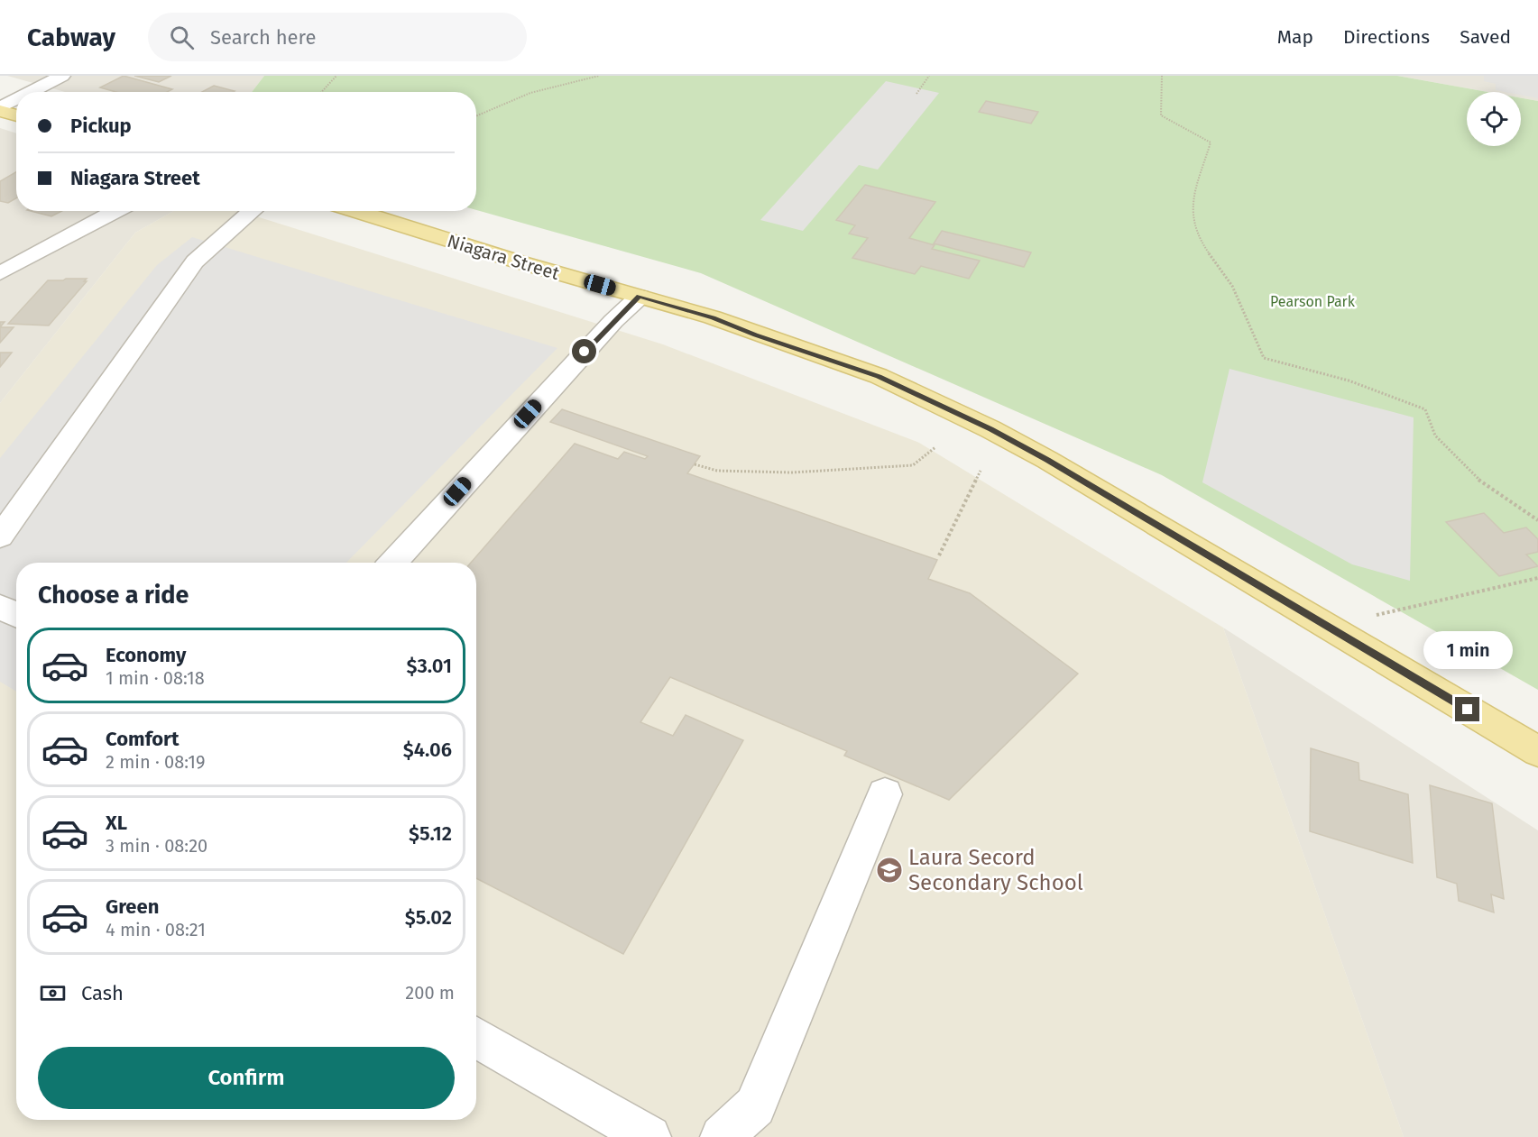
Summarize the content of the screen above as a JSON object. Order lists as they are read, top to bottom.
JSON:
{
  "streets": {
    "main road": ["Niagara Street"]
  },
  "parks": ["Pearson Park"],
  "places": {
    "school or university": ["Laura Secord Secondary School"]
  },
  "page": {
    "header": "Cabway",
    "search": "Search here",
    "nav": ["Map", "Directions", "Saved"],
    "banner": ["Pickup", "Niagara Street"],
    "heading": "Choose a ride",
    "list": [
      {
        "name": "Economy",
        "note": "1 min · 08:18",
        "value": "$3.01"
      },
      {
        "name": "Comfort",
        "note": "2 min · 08:19",
        "value": "$4.06"
      },
      {
        "name": "XL",
        "note": "3 min · 08:20",
        "value": "$5.12"
      },
      {
        "name": "Green",
        "note": "4 min · 08:21",
        "value": "$5.02"
      }
    ],
    "bubble": "1 min",
    "pay": ["Cash", "200 m"],
    "buttons": "Confirm"
  }
}
